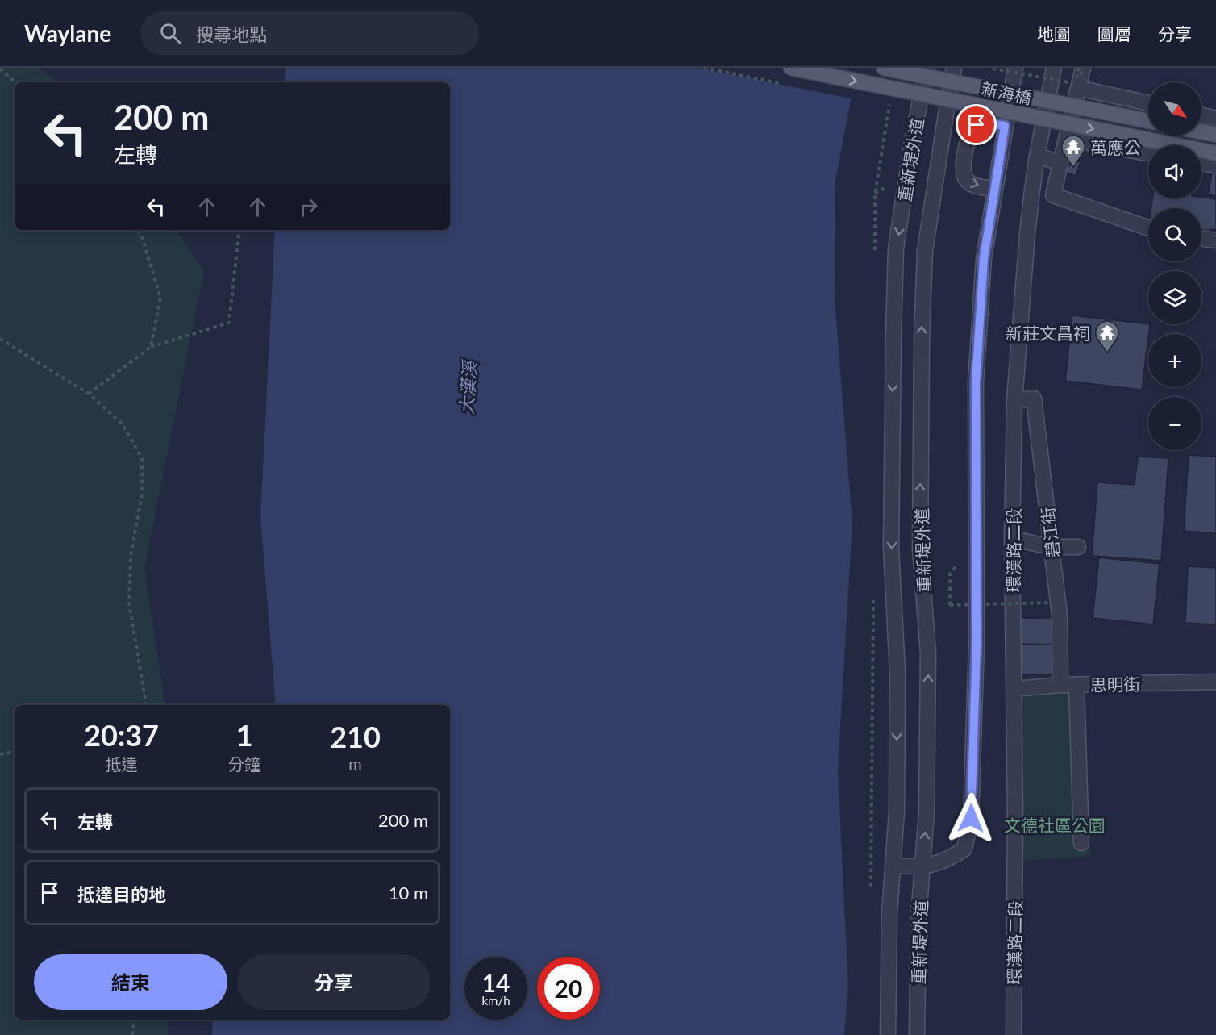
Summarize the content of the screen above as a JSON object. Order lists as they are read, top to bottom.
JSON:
{
  "streets": {
    "main road": ["新海橋"],
    "street": [
      "重新堤外道",
      "碧江街",
      "環漢路二段",
      "思明街"
    ]
  },
  "crossings": [
    ["碧江街", "環漢路二段"],
    ["碧江街", "思明街"],
    ["環漢路二段", "思明街"]
  ],
  "water": ["大漢溪"],
  "parks": ["文德社區公園"],
  "places": {
    "temple": ["萬應公", "新莊文昌祠"]
  },
  "north": "bottom right",
  "page": {
    "header": "Waylane",
    "search": "搜尋地點",
    "nav": ["地圖", "圖層", "分享"],
    "map_buttons": ["+", "−"],
    "turn": ["200 m", "左轉"],
    "eta": [
      "20:37",
      "抵達",
      "1",
      "分鐘",
      "210",
      "m"
    ],
    "list": [
      {
        "name": "左轉",
        "value": "200 m"
      },
      {
        "name": "抵達目的地",
        "value": "10 m"
      }
    ],
    "buttons": ["結束", "分享"],
    "speed": "14 km/h",
    "limit": "20"
  }
}
